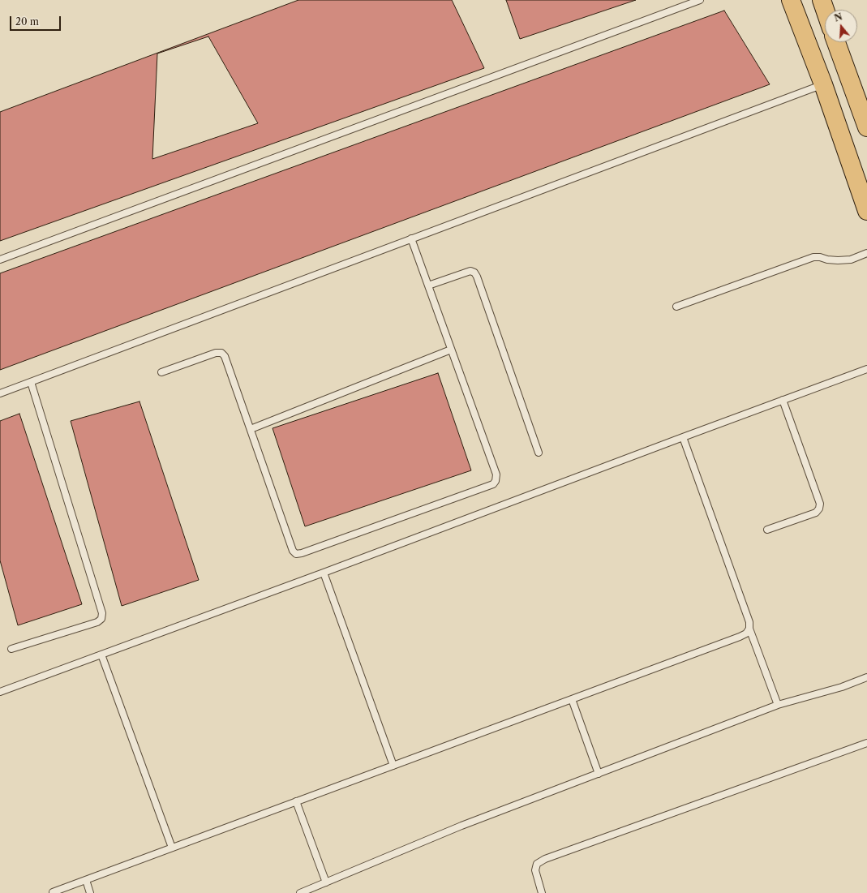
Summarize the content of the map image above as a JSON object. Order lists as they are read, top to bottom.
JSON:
{
  "scale_bar": "20 m",
  "north": "top"
}
